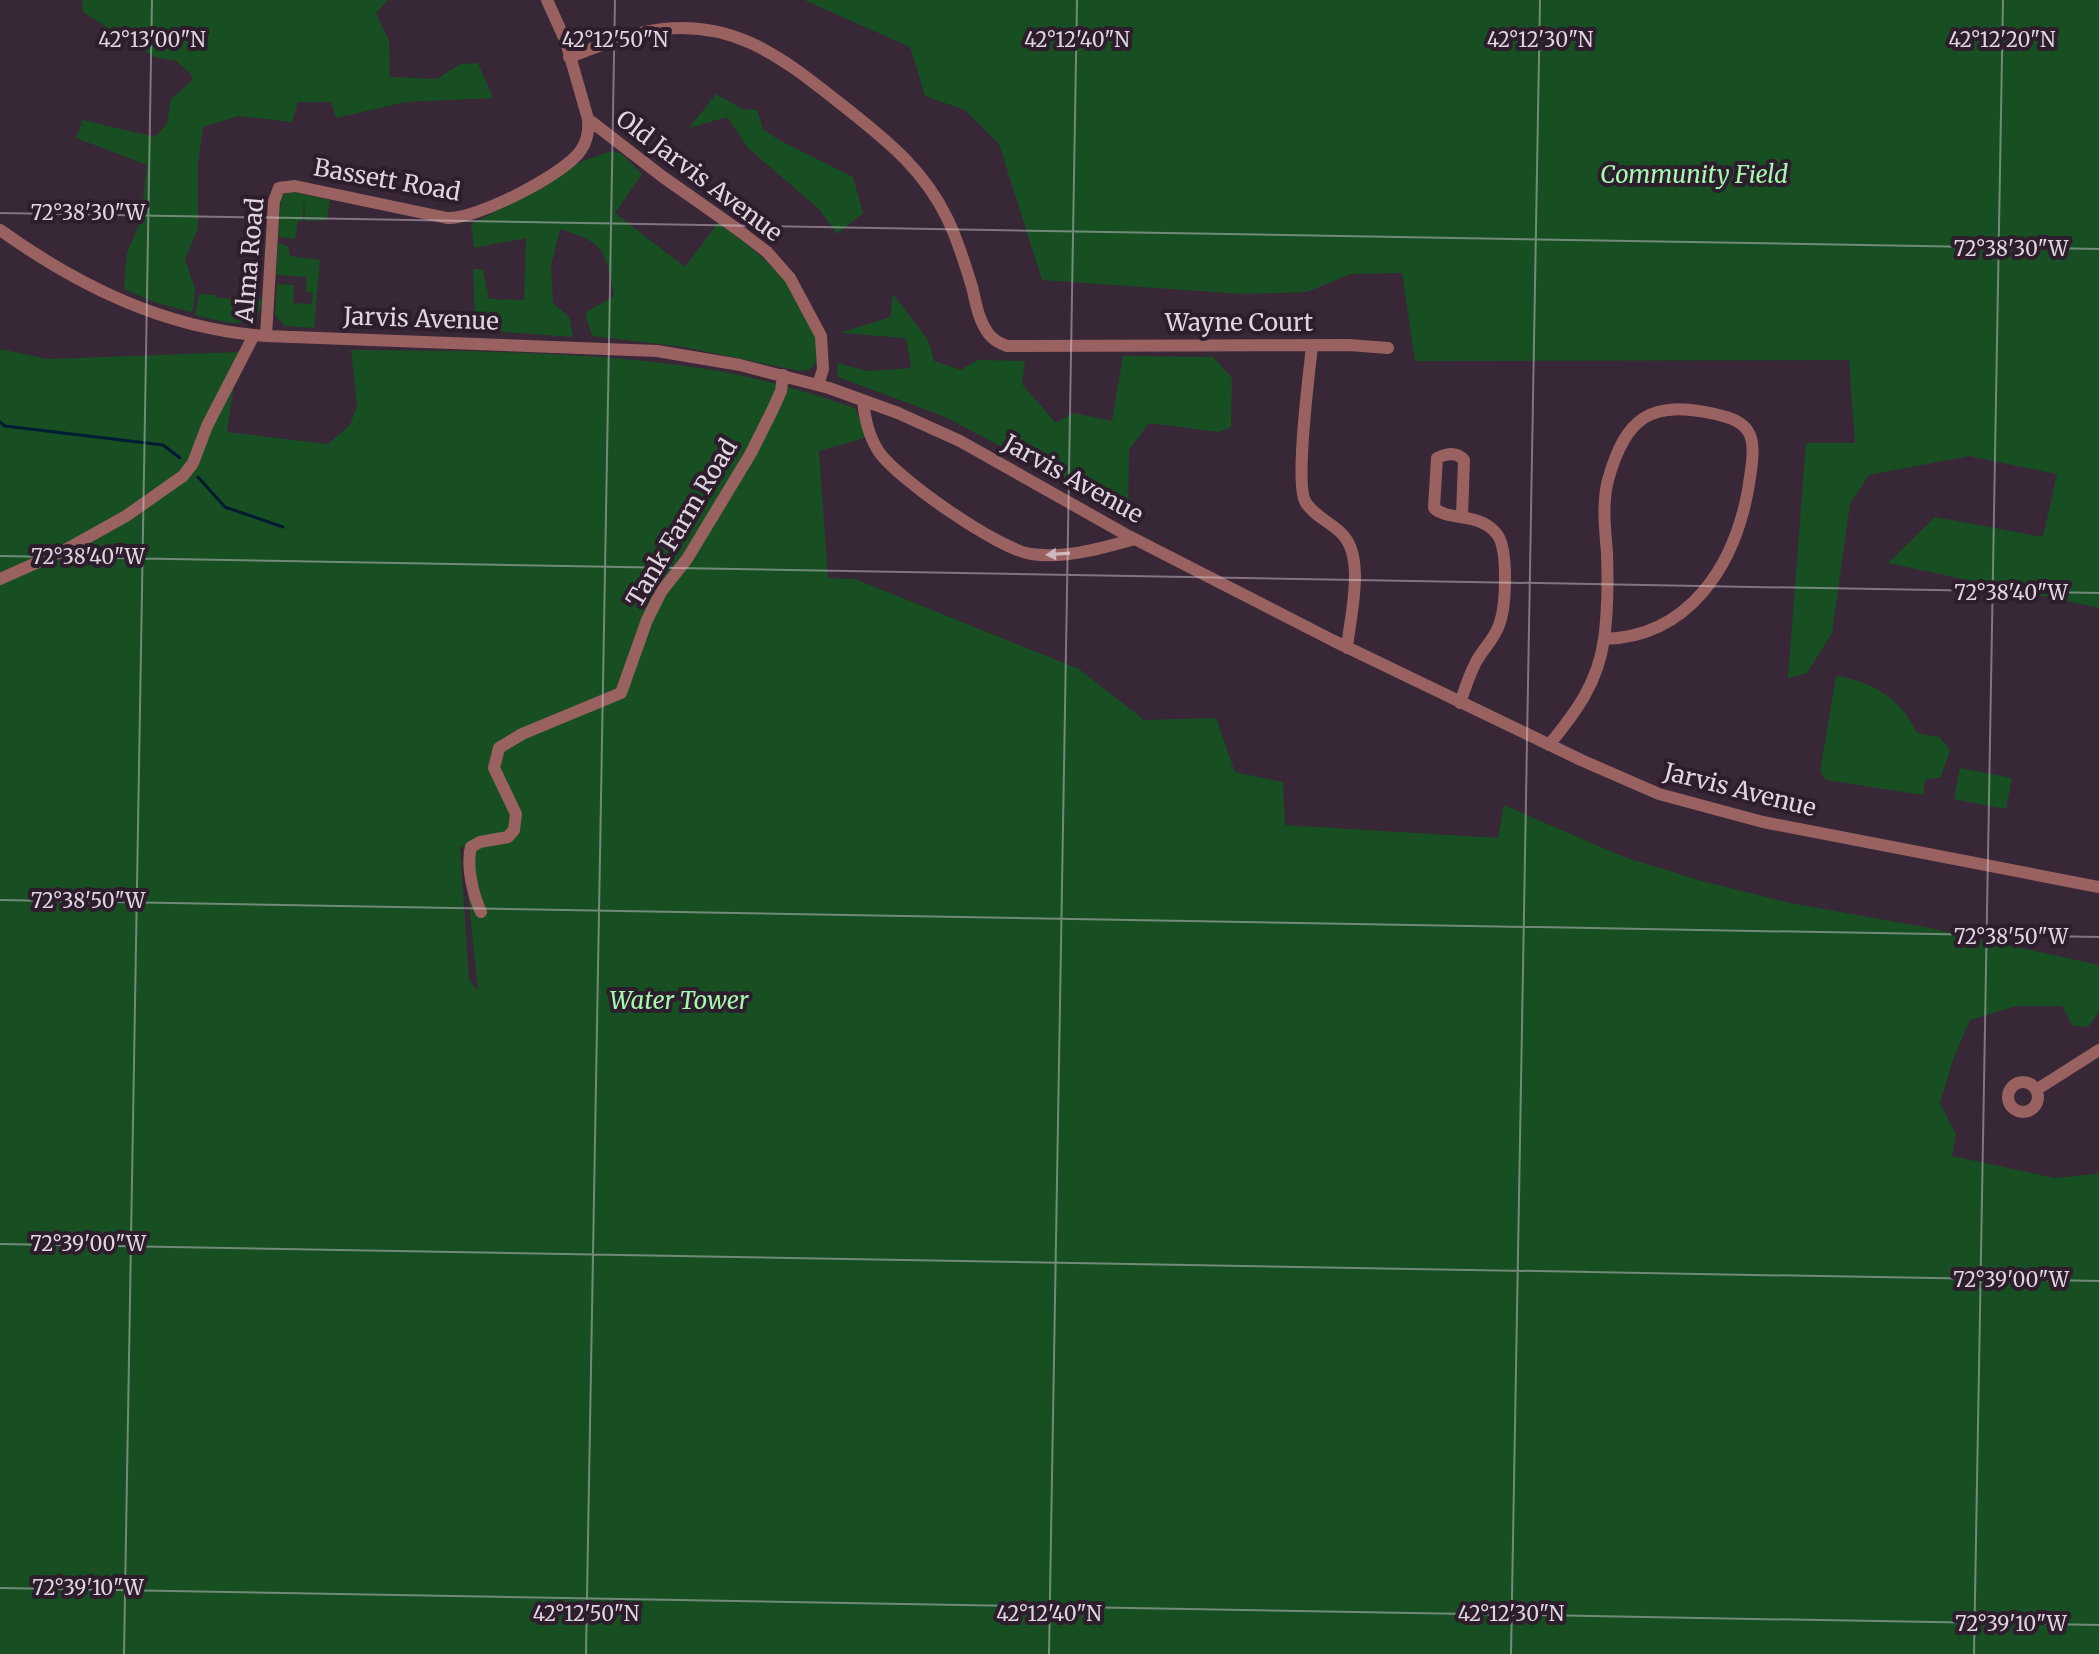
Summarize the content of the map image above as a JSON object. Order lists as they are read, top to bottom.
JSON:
{
  "streets": {
    "street": [
      "Old Jarvis Avenue",
      "Bassett Road",
      "Alma Road",
      "Jarvis Avenue",
      "Wayne Court",
      "Tank Farm Road"
    ]
  },
  "crossings": [
    ["Old Jarvis Avenue", "Bassett Road"],
    ["Old Jarvis Avenue", "Jarvis Avenue"],
    ["Old Jarvis Avenue", "Wayne Court"],
    ["Bassett Road", "Alma Road"],
    ["Alma Road", "Jarvis Avenue"],
    ["Jarvis Avenue", "Tank Farm Road"]
  ],
  "parks": ["Community Field", "Water Tower"],
  "coordinates": [
    "42°13'00\"N",
    "42°12'50\"N",
    "42°12'40\"N",
    "42°12'30\"N",
    "42°12'20\"N",
    "72°38'30\"W",
    "72°38'40\"W",
    "72°38'50\"W",
    "72°39'00\"W",
    "72°39'10\"W"
  ]
}
